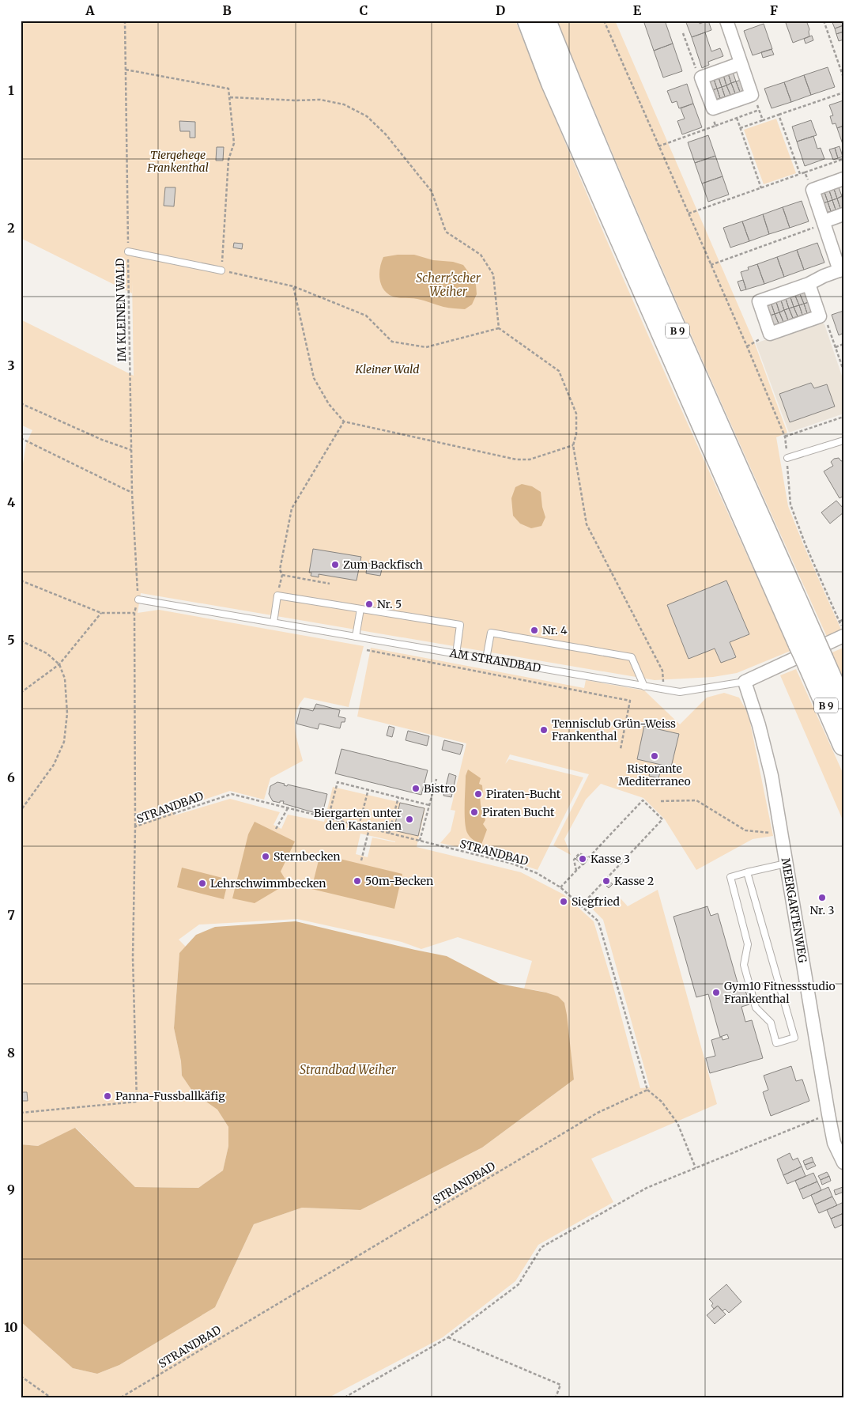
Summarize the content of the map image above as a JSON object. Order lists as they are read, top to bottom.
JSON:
{
  "streets": {
    "highway": ["B 9"],
    "street": ["AM STRANDBAD", "MEERGARTENWEG"],
    "path": ["IM KLEINEN WALD", "STRANDBAD"]
  },
  "crossings": [
    ["IM KLEINEN WALD", "AM STRANDBAD"],
    ["AM STRANDBAD", "MEERGARTENWEG"]
  ],
  "water": ["Scherr'scher Weiher", "Strandbad Weiher"],
  "parks": ["Tiergehege Frankenthal", "Kleiner Wald"],
  "places": [
    "Zum Backfisch",
    "Nr. 5",
    "Nr. 4",
    "Tennisclub Grün-Weiss Frankenthal",
    "Ristorante Mediterraneo",
    "Bistro",
    "Piraten-Bucht",
    "Piraten Bucht",
    "Biergarten unter den Kastanien",
    "Sternbecken",
    "Kasse 3",
    "50m-Becken",
    "Kasse 2",
    "Lehrschwimmbecken",
    "Nr. 3",
    "Siegfried",
    "Gym10 Fitnessstudio Frankenthal",
    "Panna-Fussballkäfig"
  ],
  "grid": {
    "columns": [
      "A",
      "B",
      "C",
      "D",
      "E",
      "F"
    ],
    "rows": [
      "1",
      "2",
      "3",
      "4",
      "5",
      "6",
      "7",
      "8",
      "9",
      "10"
    ]
  }
}
